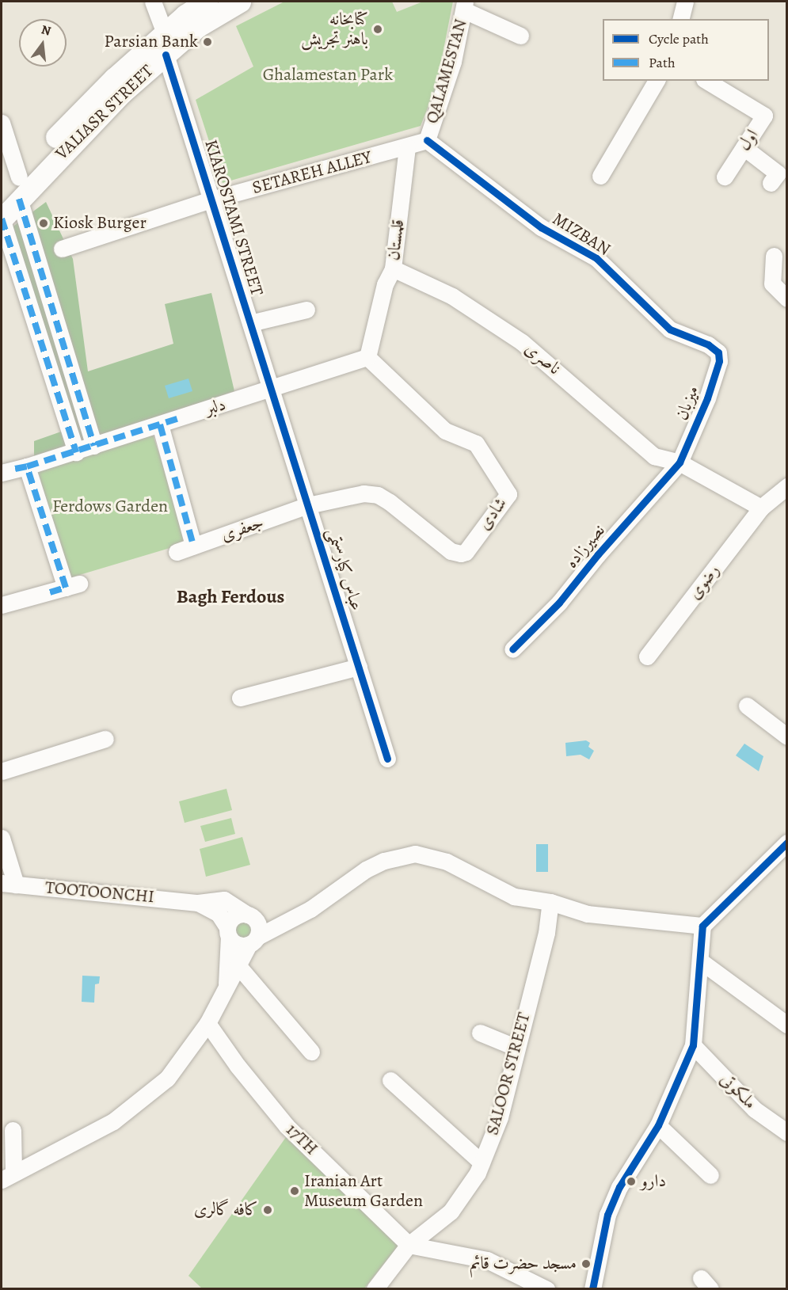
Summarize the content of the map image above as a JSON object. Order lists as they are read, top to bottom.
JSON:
{
  "streets": {
    "main road": ["VALIASR STREET"],
    "street": [
      "QALAMESTAN",
      "اول",
      "SETAREH ALLEY",
      "KIAROSTAMI STREET",
      "MIZBAN",
      "قلمستان",
      "ناصری",
      "دلبر",
      "شادی",
      "جعفری",
      "نصیرزاده",
      "عباس کیارستمی",
      "رضوى",
      "TOOTOONCHI",
      "SALOOR STREET",
      "ملکوتی",
      "17TH"
    ],
    "cycle path": ["میزبان"]
  },
  "crossings": [
    ["QALAMESTAN", "SETAREH ALLEY"],
    ["QALAMESTAN", "MIZBAN"],
    ["VALIASR STREET", "KIAROSTAMI STREET"],
    ["SETAREH ALLEY", "KIAROSTAMI STREET"],
    ["SETAREH ALLEY", "MIZBAN"],
    ["SETAREH ALLEY", "قلمستان"],
    ["KIAROSTAMI STREET", "دلبر"],
    ["KIAROSTAMI STREET", "عباس کیارستمی"],
    ["MIZBAN", "ناصری"],
    ["MIZBAN", "نصیرزاده"],
    ["قلمستان", "ناصری"],
    ["قلمستان", "دلبر"],
    ["قلمستان", "شادی"],
    ["ناصری", "نصیرزاده"],
    ["ناصری", "رضوى"],
    ["دلبر", "شادی"],
    ["دلبر", "عباس کیارستمی"],
    ["شادی", "جعفری"],
    ["شادی", "عباس کیارستمی"],
    ["جعفری", "عباس کیارستمی"],
    ["SALOOR STREET", "17TH"]
  ],
  "districts": ["Bagh Ferdous"],
  "parks": ["Ghalamestan Park", "Ferdows Garden"],
  "places": [
    "کتابخانه باهنر تجریش",
    "Parsian Bank",
    "Kiosk Burger",
    "دارو",
    "Iranian Art Museum Garden",
    "کافه گالری",
    "مسجد حضرت قائم"
  ],
  "legend": ["Cycle path", "Path"],
  "north": "top"
}
